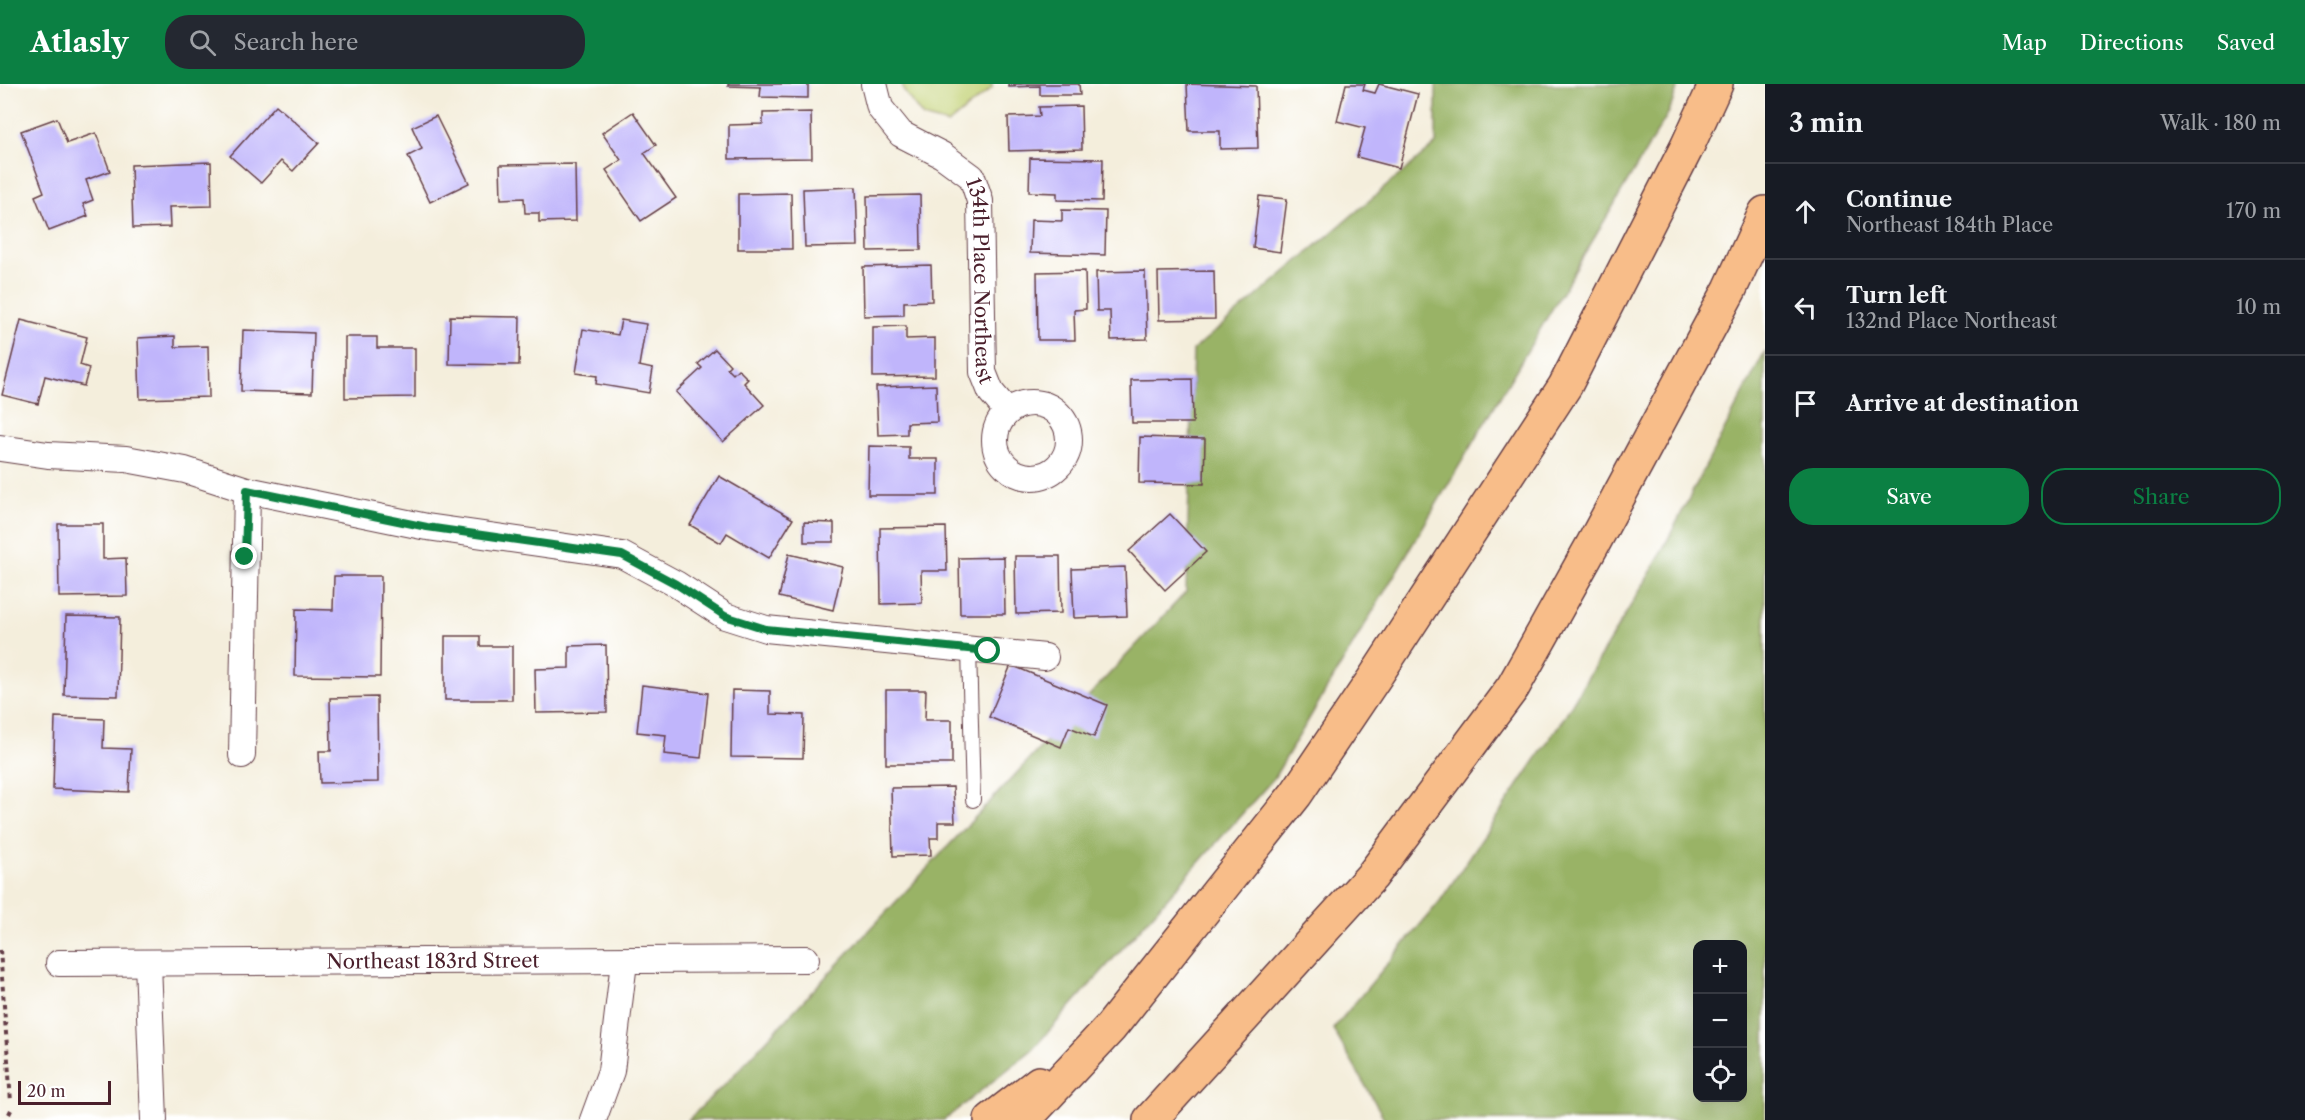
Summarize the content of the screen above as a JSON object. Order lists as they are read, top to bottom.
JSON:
{
  "streets": {
    "street": ["134th Place Northeast", "Northeast 183rd Street"]
  },
  "scale_bar": "20 m",
  "page": {
    "header": "Atlasly",
    "search": "Search here",
    "nav": ["Map", "Directions", "Saved"],
    "heading": ["3 min", "Walk · 180 m"],
    "list": [
      ["Continue", "Northeast 184th Place", "170 m"],
      ["Turn left", "132nd Place Northeast", "10 m"],
      "Arrive at destination"
    ],
    "buttons": ["Save", "Share"],
    "map_buttons": ["+", "−"],
    "scale": "20 m"
  }
}
